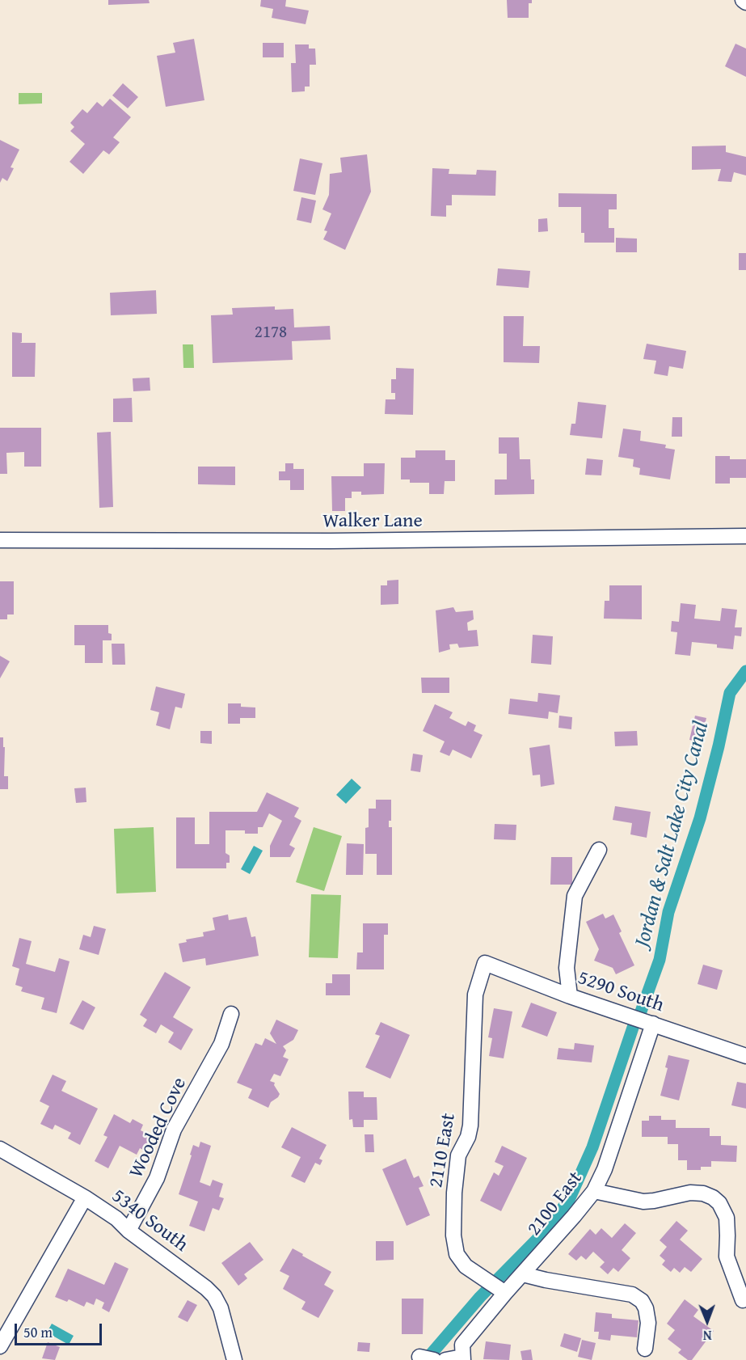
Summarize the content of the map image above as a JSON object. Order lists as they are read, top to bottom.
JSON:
{
  "streets": {
    "street": [
      "Walker Lane",
      "5290 South",
      "Wooded Cove",
      "2110 East",
      "2100 East",
      "5340 South"
    ]
  },
  "crossings": [
    ["5290 South", "2110 East"],
    ["5290 South", "2100 East"],
    ["Wooded Cove", "5340 South"],
    ["2110 East", "2100 East"]
  ],
  "water": ["Jordan & Salt Lake City Canal"],
  "house_numbers": ["2178"],
  "scale_bar": "50 m",
  "north": "bottom"
}
